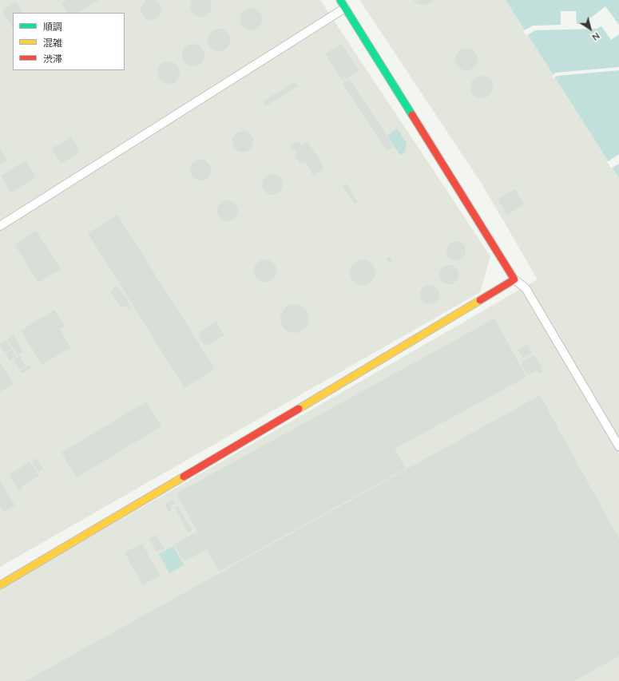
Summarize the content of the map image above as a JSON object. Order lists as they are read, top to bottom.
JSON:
{
  "legend": ["順調", "混雑", "渋滞"],
  "north": "bottom right"
}
